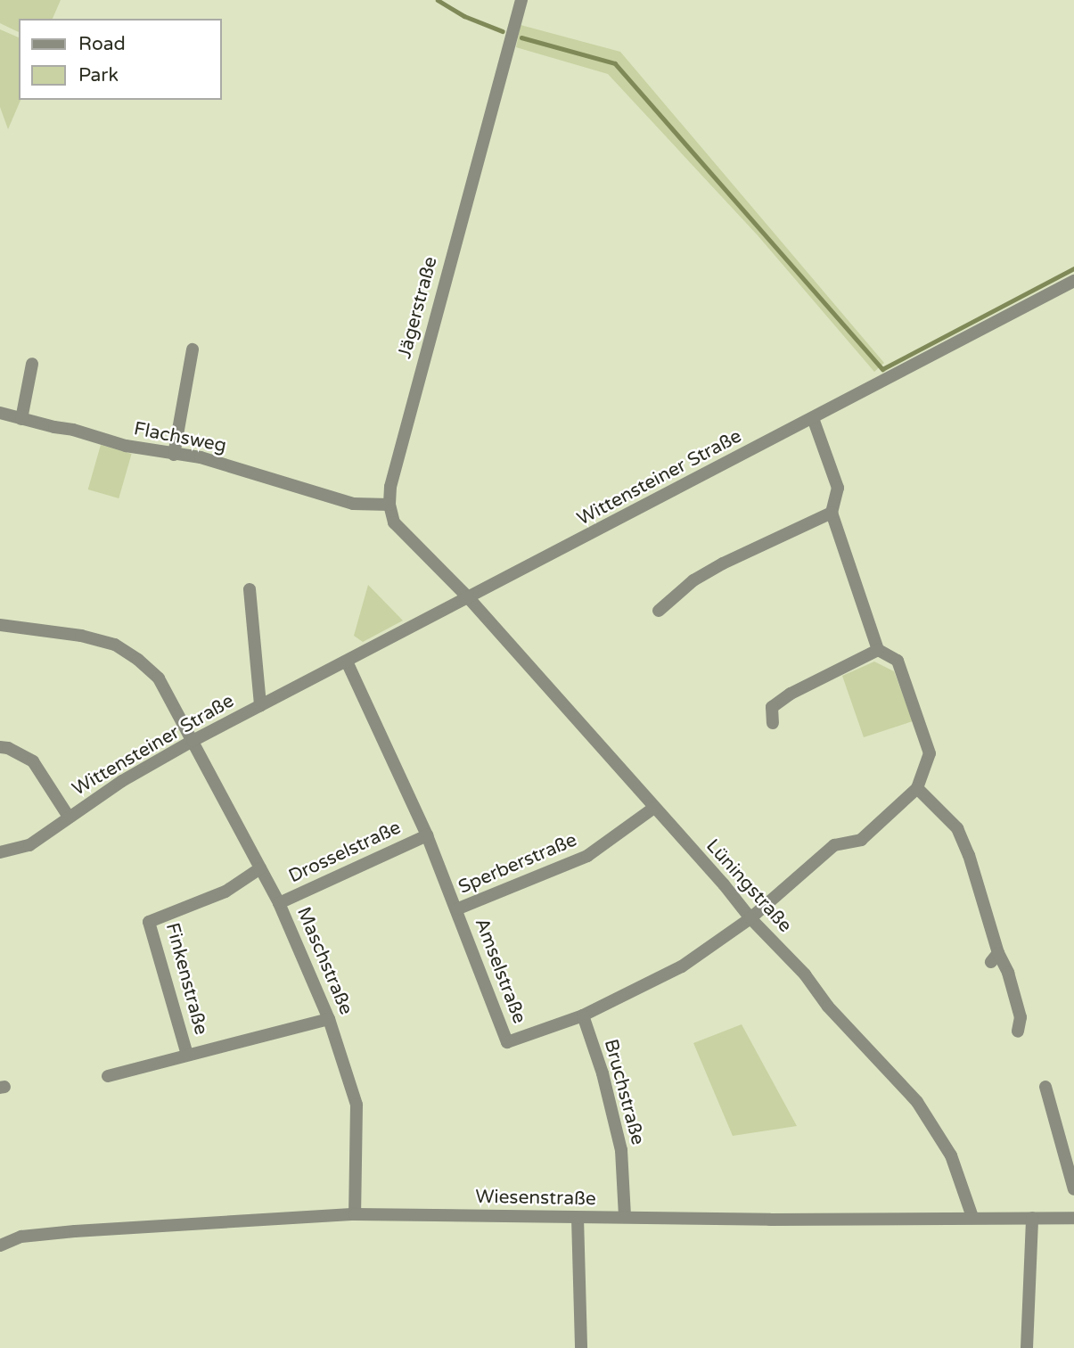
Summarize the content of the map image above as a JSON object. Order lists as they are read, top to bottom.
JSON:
{
  "streets": {
    "street": [
      "Jägerstraße",
      "Flachsweg",
      "Wittensteiner Straße",
      "Drosselstraße",
      "Sperberstraße",
      "Lüningstraße",
      "Maschstraße",
      "Amselstraße",
      "Finkenstraße",
      "Bruchstraße",
      "Wiesenstraße"
    ]
  },
  "crossings": [
    ["Jägerstraße", "Flachsweg"],
    ["Wittensteiner Straße", "Lüningstraße"],
    ["Wittensteiner Straße", "Maschstraße"],
    ["Wittensteiner Straße", "Amselstraße"],
    ["Drosselstraße", "Maschstraße"],
    ["Drosselstraße", "Amselstraße"],
    ["Sperberstraße", "Lüningstraße"],
    ["Sperberstraße", "Amselstraße"],
    ["Lüningstraße", "Amselstraße"],
    ["Lüningstraße", "Wiesenstraße"],
    ["Maschstraße", "Finkenstraße"],
    ["Maschstraße", "Wiesenstraße"],
    ["Amselstraße", "Bruchstraße"],
    ["Bruchstraße", "Wiesenstraße"]
  ],
  "legend": ["Road", "Park"]
}
